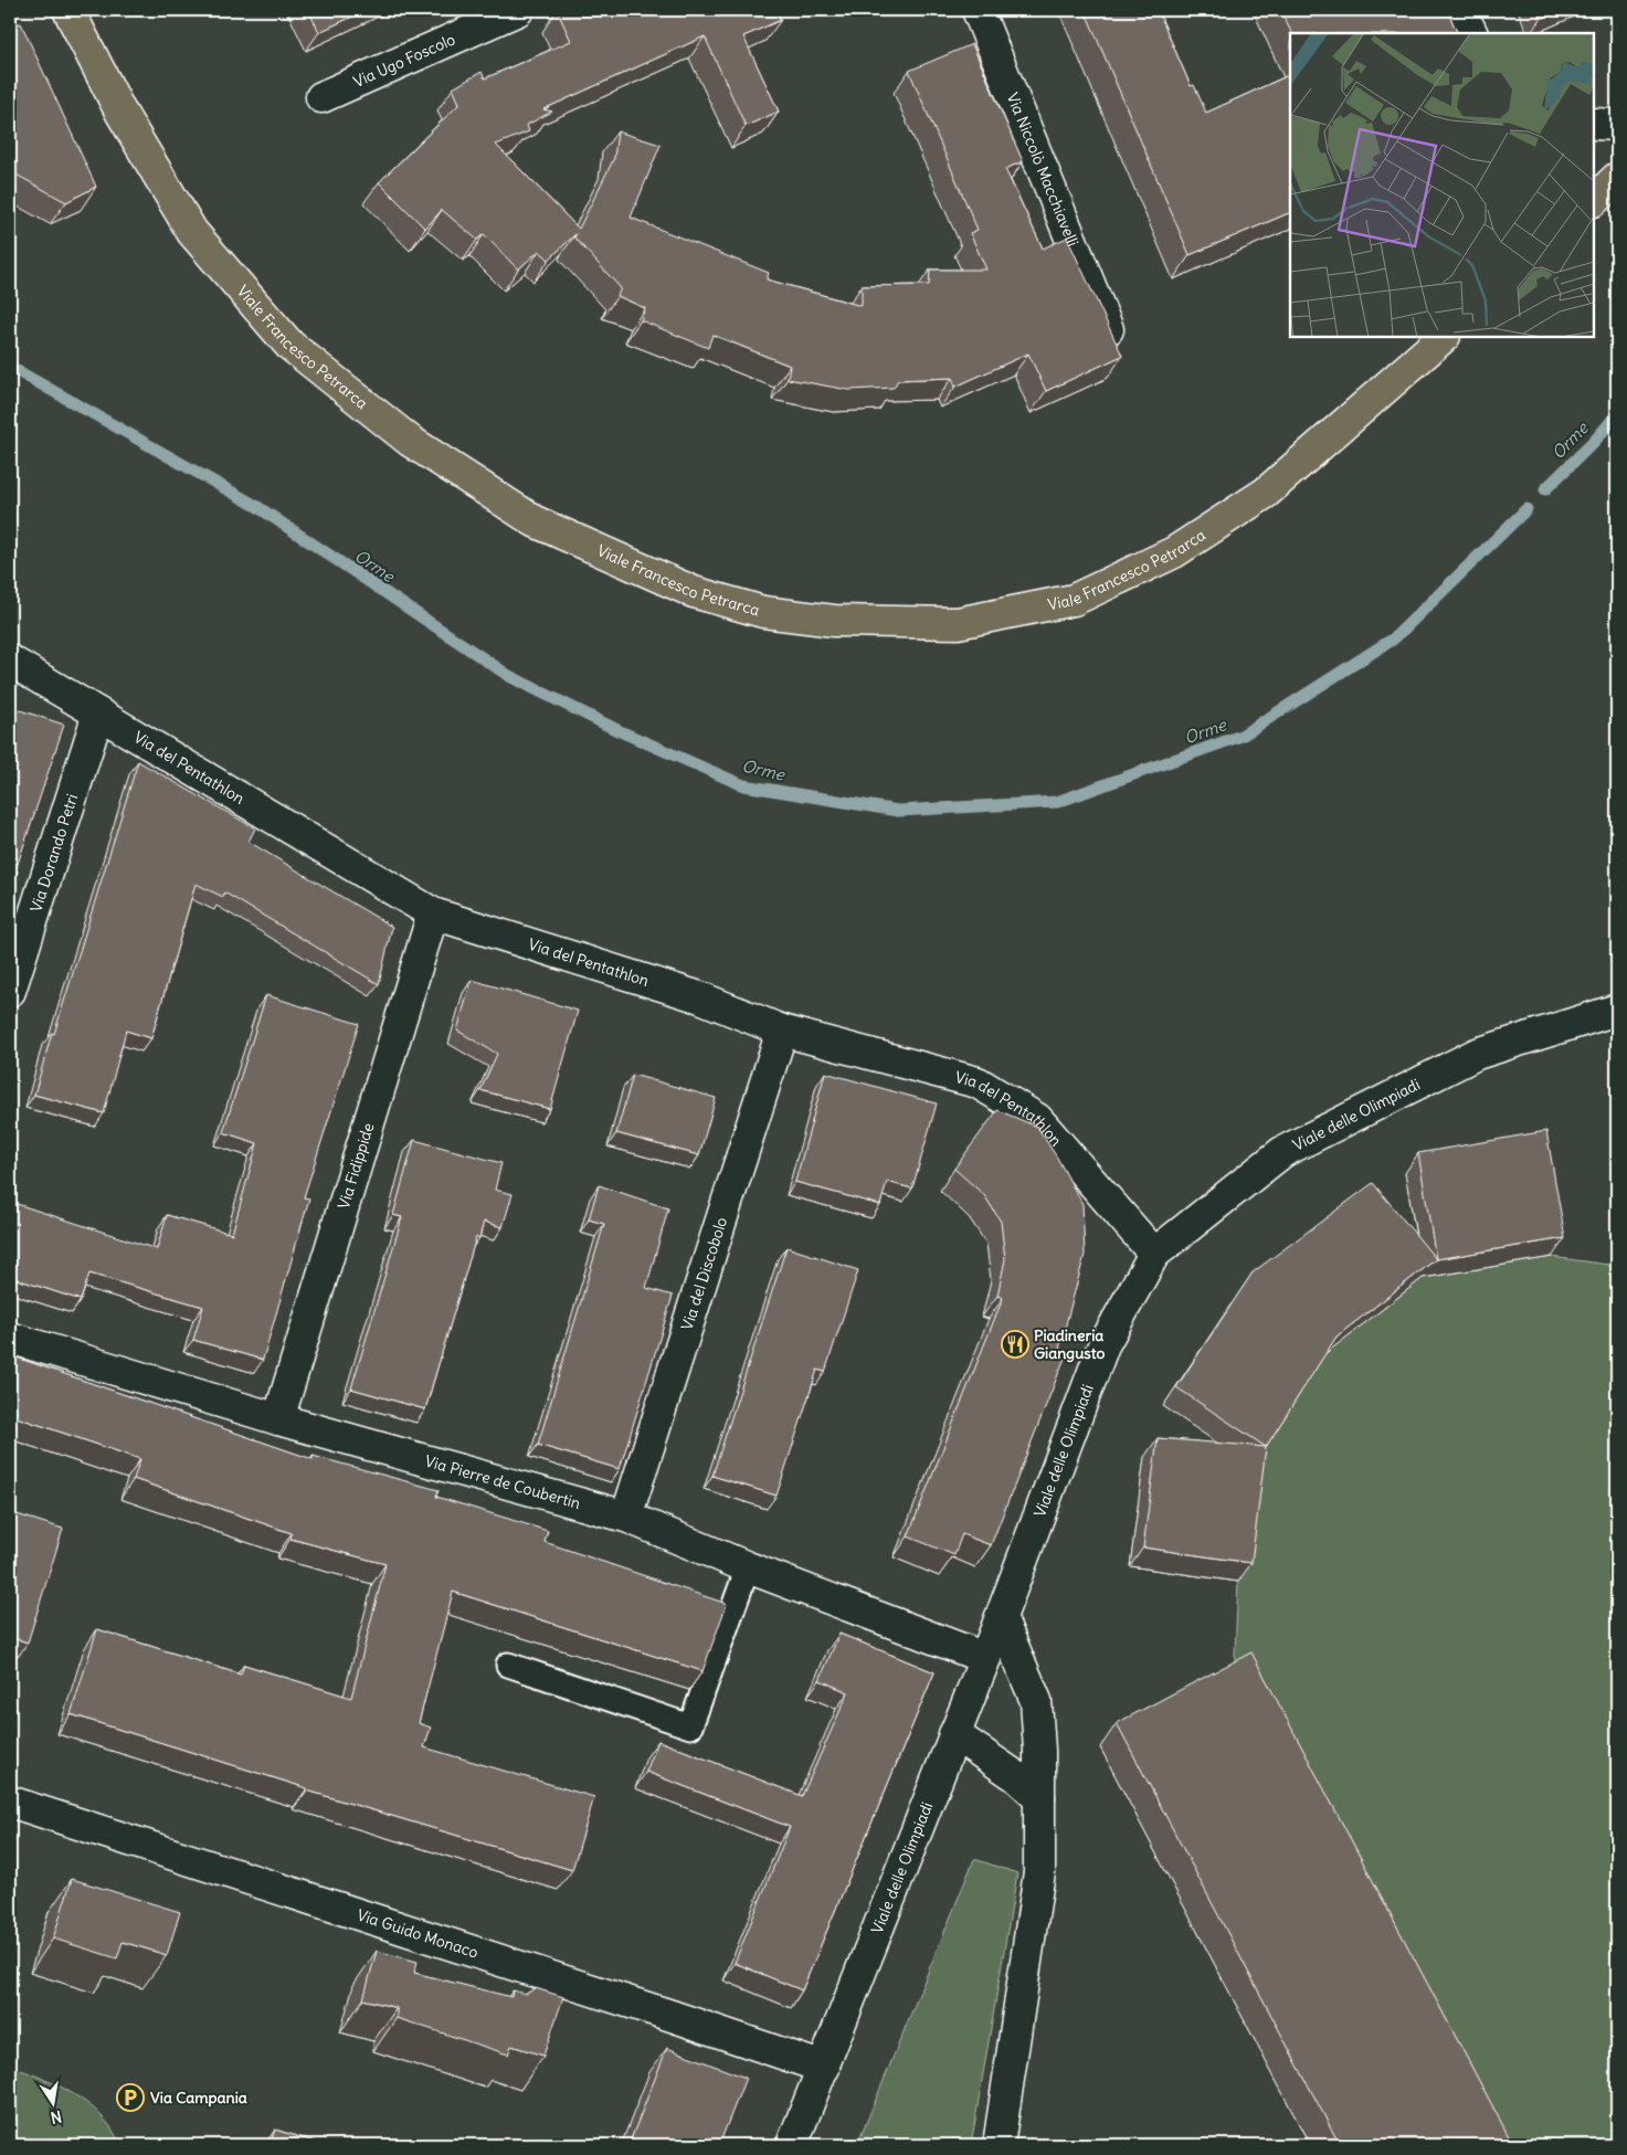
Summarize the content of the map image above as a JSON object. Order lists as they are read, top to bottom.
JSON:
{
  "streets": {
    "main road": ["Viale Francesco Petrarca"],
    "street": [
      "Via Ugo Foscolo",
      "Via Niccolò Macchiavelli",
      "Via del Pentathlon",
      "Via Dorando Petri",
      "Viale delle Olimpiadi",
      "Via Fidippide",
      "Via del Discobolo",
      "Via Pierre de Coubertin",
      "Via Guido Monaco"
    ]
  },
  "crossings": [
    ["Via del Pentathlon", "Via Dorando Petri"],
    ["Via del Pentathlon", "Viale delle Olimpiadi"],
    ["Via del Pentathlon", "Via Fidippide"],
    ["Via del Pentathlon", "Via del Discobolo"],
    ["Viale delle Olimpiadi", "Via Pierre de Coubertin"],
    ["Viale delle Olimpiadi", "Via Guido Monaco"],
    ["Via Fidippide", "Via Pierre de Coubertin"],
    ["Via del Discobolo", "Via Pierre de Coubertin"]
  ],
  "water": ["Orme"],
  "places": {
    "restaurant": ["Piadineria Giangusto"],
    "parking": ["Via Campania"]
  },
  "north": "bottom"
}
